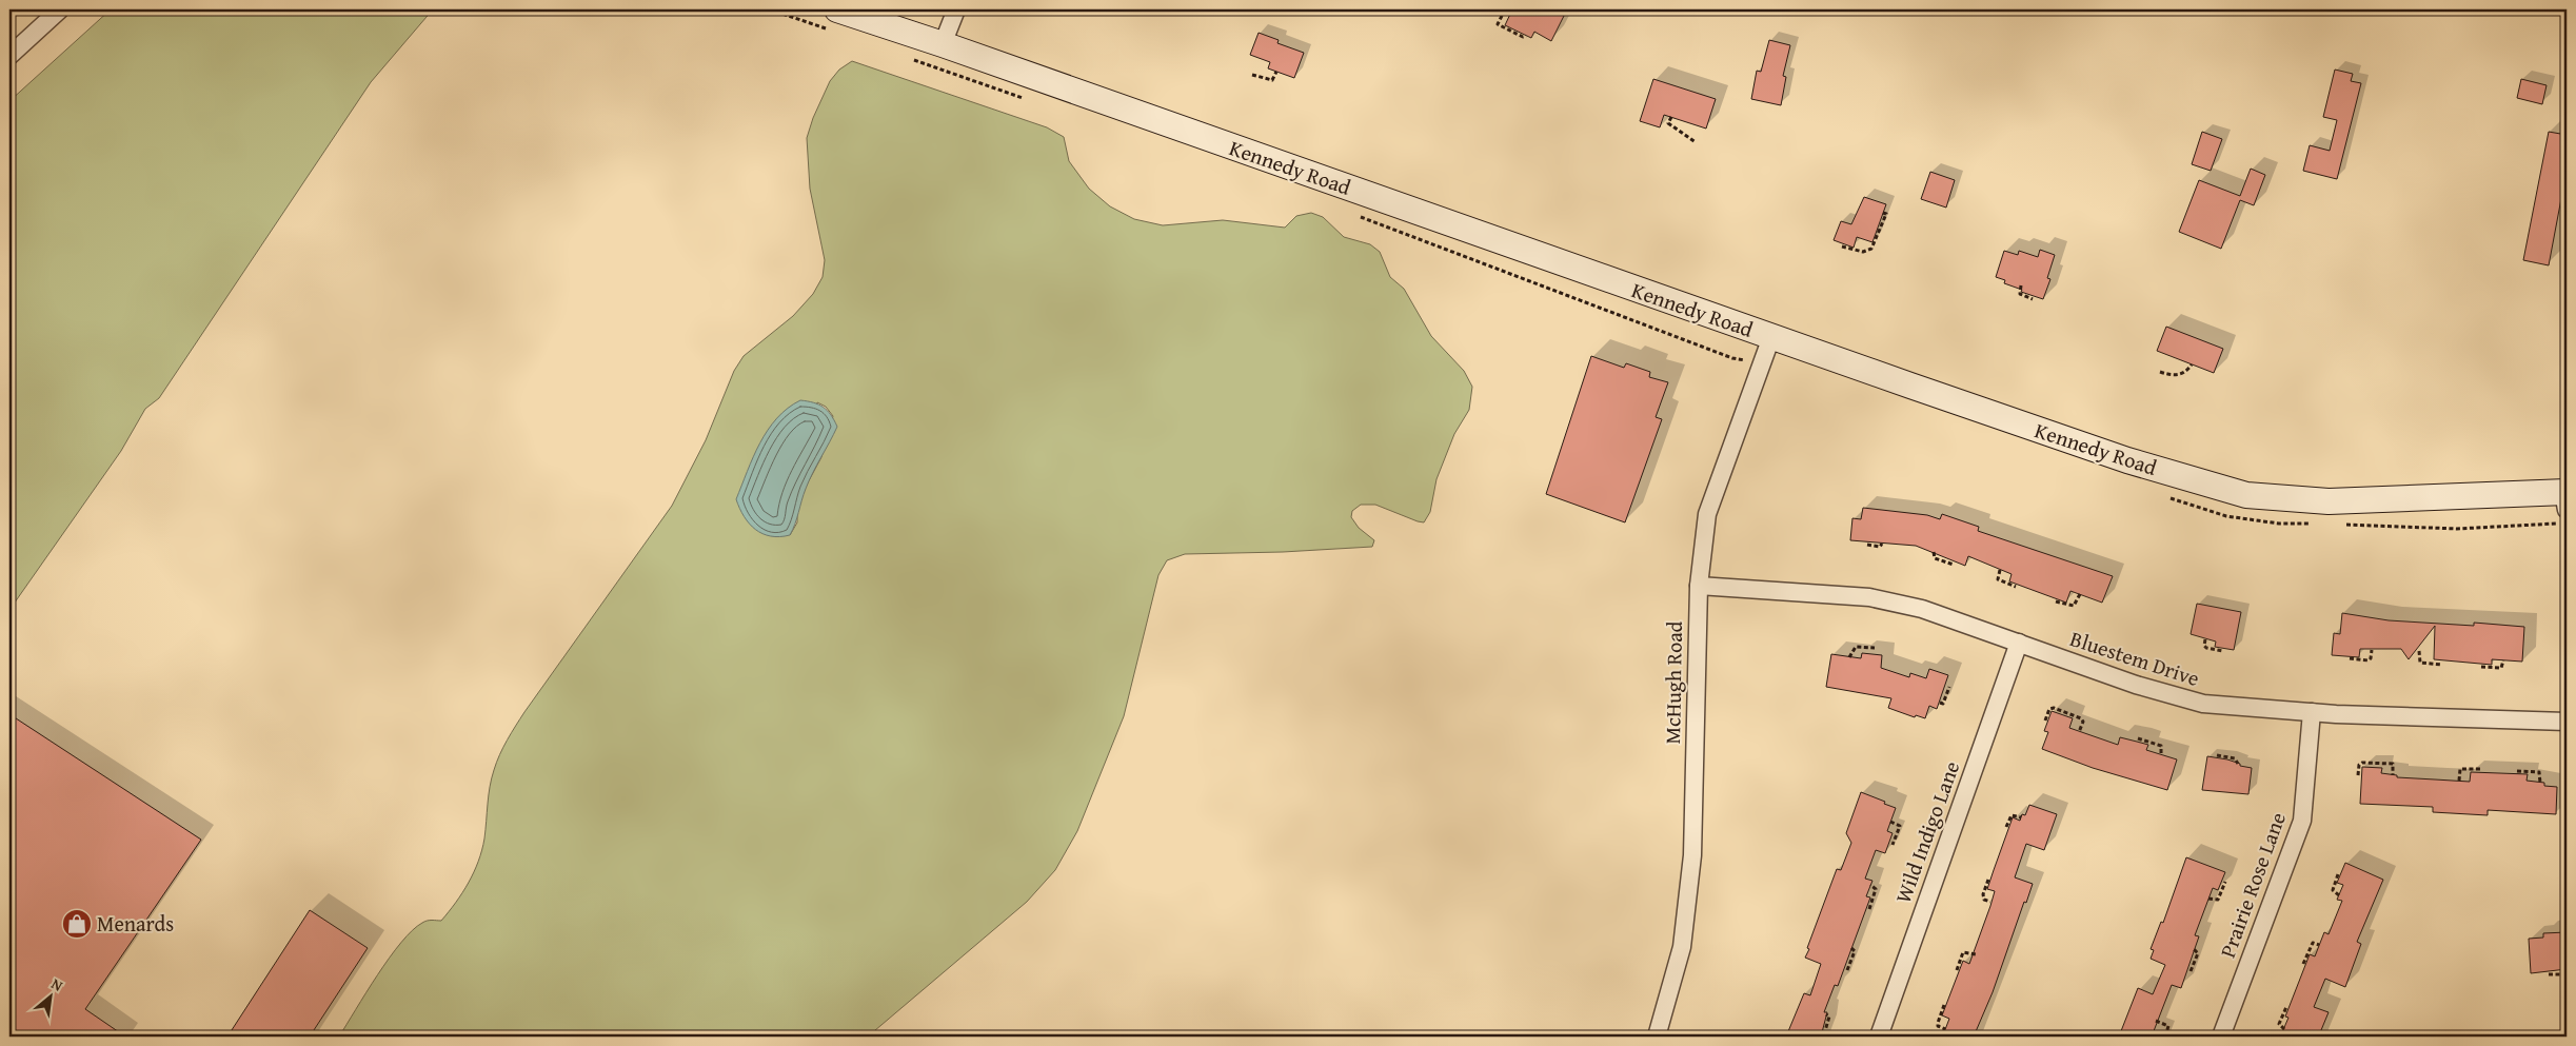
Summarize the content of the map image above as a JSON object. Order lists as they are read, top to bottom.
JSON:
{
  "streets": {
    "main road": ["Kennedy Road"],
    "street": [
      "Bluestem Drive",
      "McHugh Road",
      "Wild Indigo Lane",
      "Prairie Rose Lane"
    ]
  },
  "crossings": [
    ["Kennedy Road", "McHugh Road"],
    ["Bluestem Drive", "McHugh Road"],
    ["Bluestem Drive", "Wild Indigo Lane"],
    ["Bluestem Drive", "Prairie Rose Lane"]
  ],
  "places": {
    "shop": ["Menards"]
  },
  "north": "top right"
}
